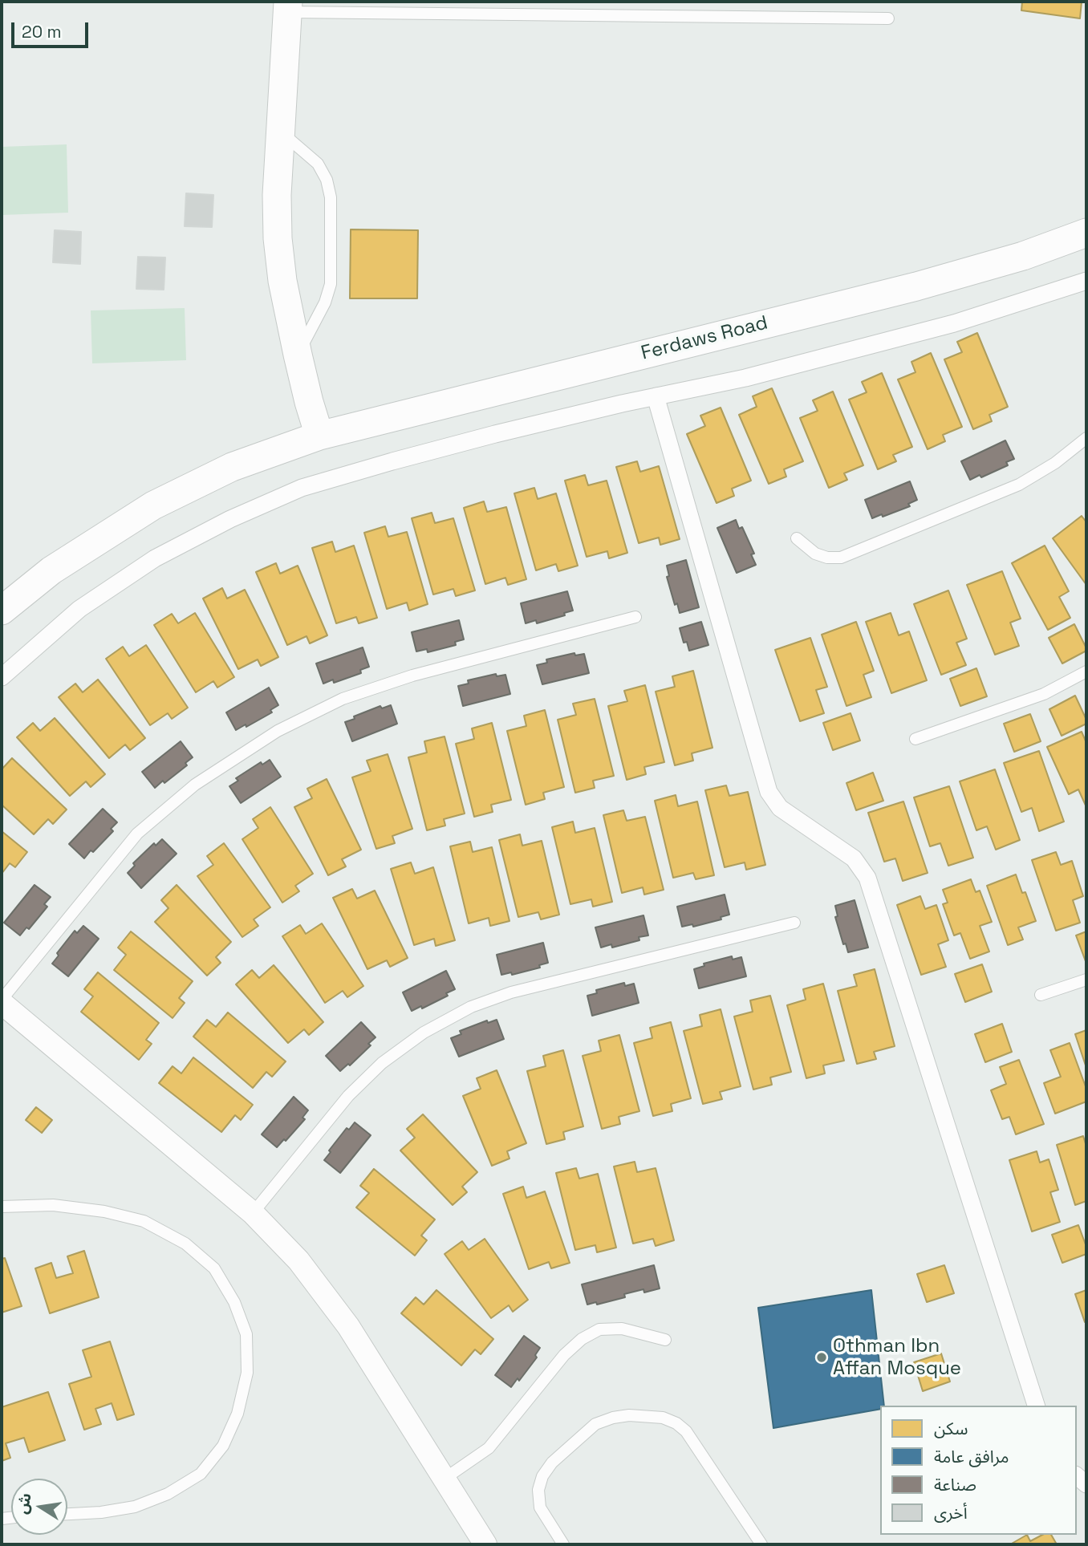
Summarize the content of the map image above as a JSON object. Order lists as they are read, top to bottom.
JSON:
{
  "streets": {
    "street": ["Ferdaws Road"]
  },
  "places": ["Othman Ibn Affan Mosque"],
  "legend": [
    "سكن",
    "مرافق عامة",
    "صناعة",
    "أخرى"
  ],
  "scale_bar": "20 m",
  "north": "left"
}
